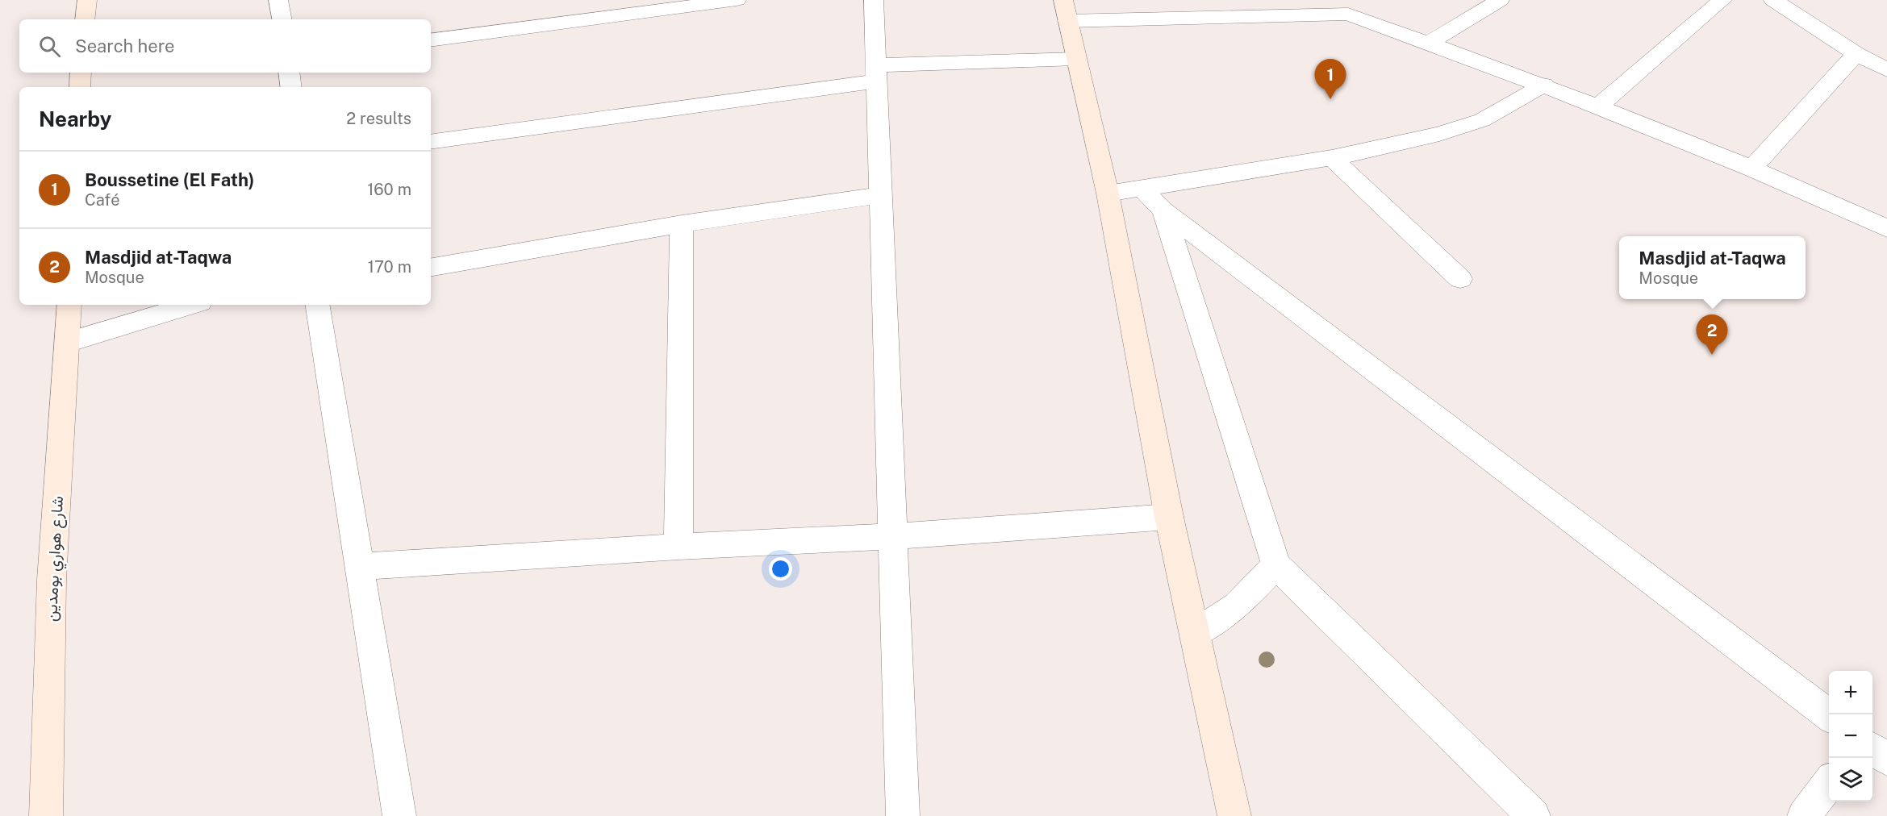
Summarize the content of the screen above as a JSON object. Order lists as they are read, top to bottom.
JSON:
{
  "streets": {
    "street": ["شارع هواري بومدين"]
  },
  "page": {
    "search": "Search here",
    "pins": ["1", "2"],
    "heading": ["Nearby", "2 results"],
    "list": [
      {
        "mark": "1",
        "name": "Boussetine (El Fath)",
        "note": "Café",
        "value": "160 m"
      },
      {
        "mark": "2",
        "name": "Masdjid at-Taqwa",
        "note": "Mosque",
        "value": "170 m"
      }
    ],
    "popup": ["Masdjid at-Taqwa", "Mosque"],
    "map_buttons": ["+", "−"]
  }
}
